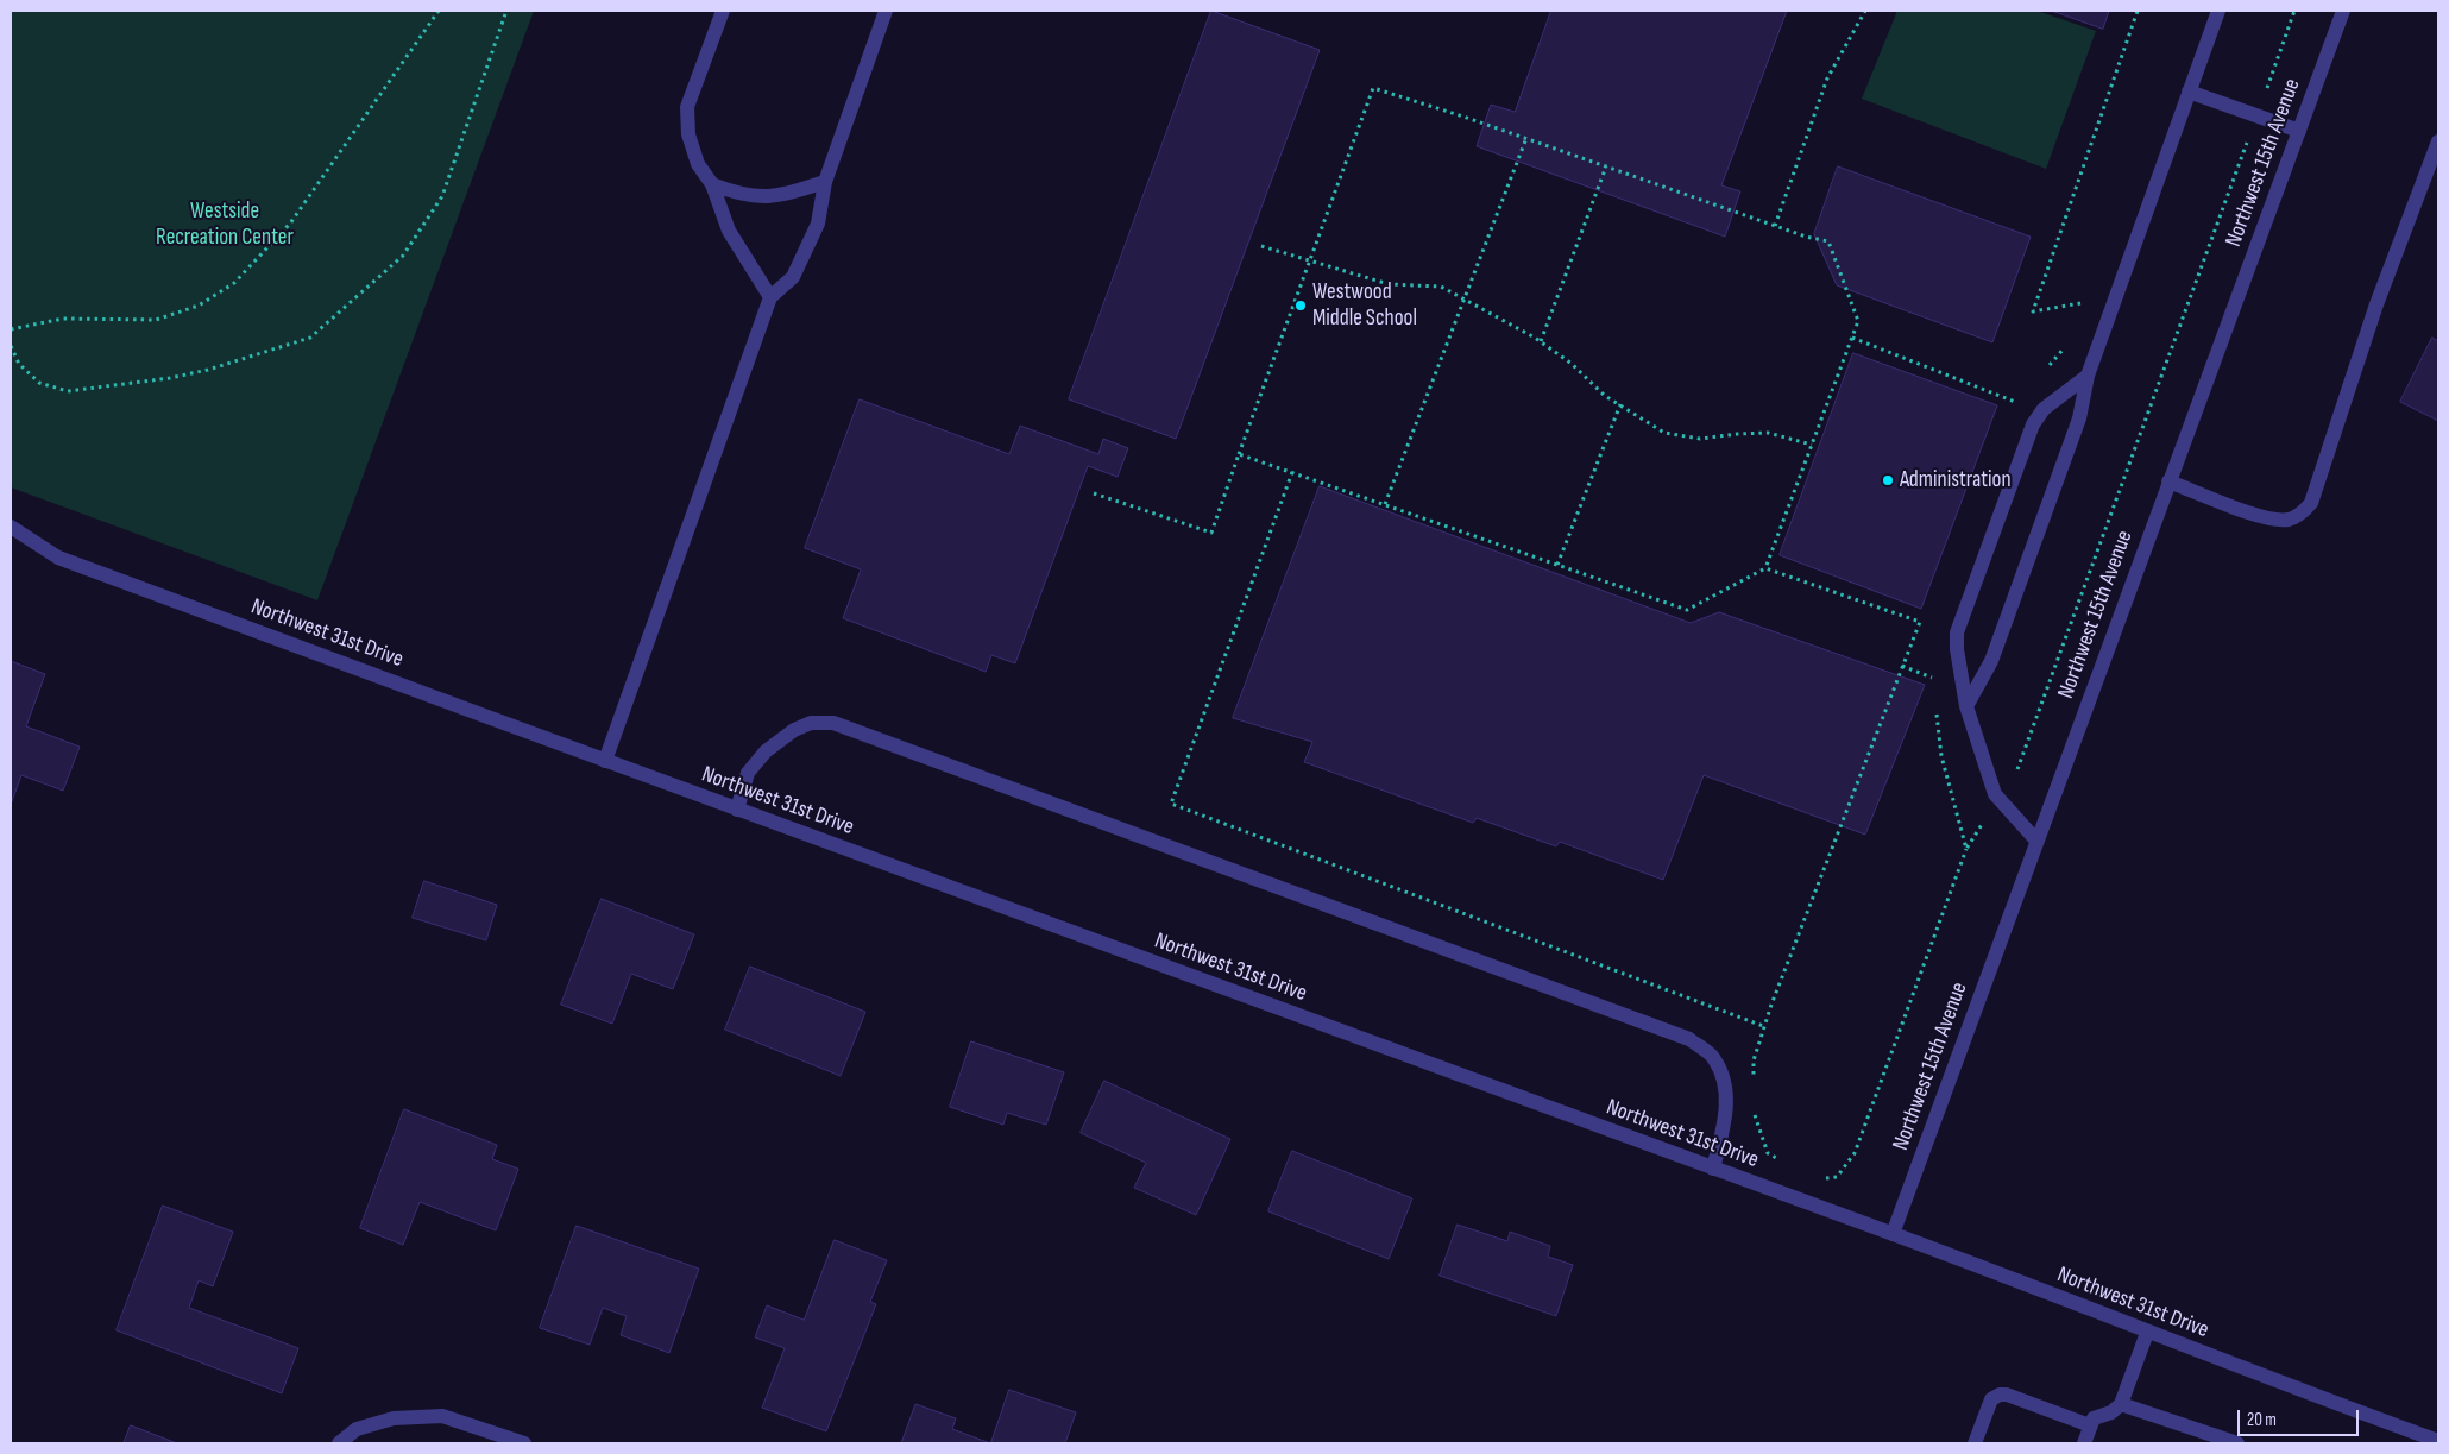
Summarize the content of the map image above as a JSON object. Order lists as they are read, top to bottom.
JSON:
{
  "streets": {
    "street": ["Northwest 15th Avenue", "Northwest 31st Drive"]
  },
  "crossings": [
    ["Northwest 15th Avenue", "Northwest 31st Drive"]
  ],
  "parks": ["Westside Recreation Center"],
  "places": ["Westwood Middle School", "Administration"],
  "scale_bar": "20 m"
}
